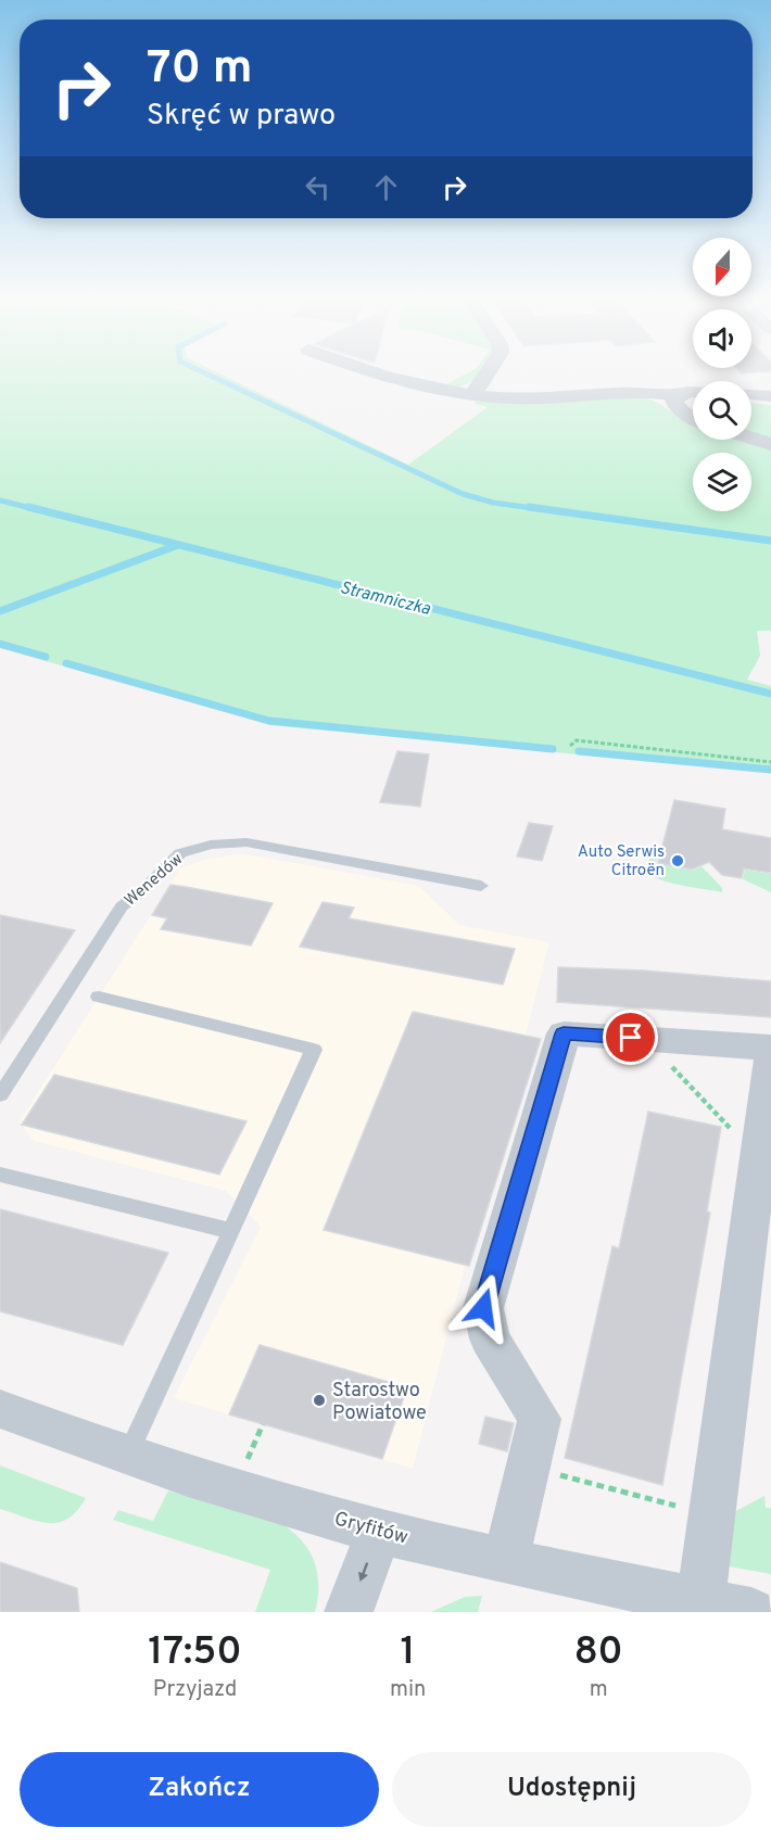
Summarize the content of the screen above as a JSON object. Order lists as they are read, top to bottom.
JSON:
{
  "streets": {
    "street": ["Gryfitów"],
    "lane": ["Wenedów"]
  },
  "water": ["Stramniczka"],
  "places": ["Auto Serwis Citroën", "Starostwo Powiatowe"],
  "north": "bottom",
  "page": {
    "turn": ["70 m", "Skręć w prawo"],
    "eta": [
      "17:50",
      "Przyjazd",
      "1",
      "min",
      "80",
      "m"
    ],
    "buttons": ["Zakończ", "Udostępnij"]
  }
}
